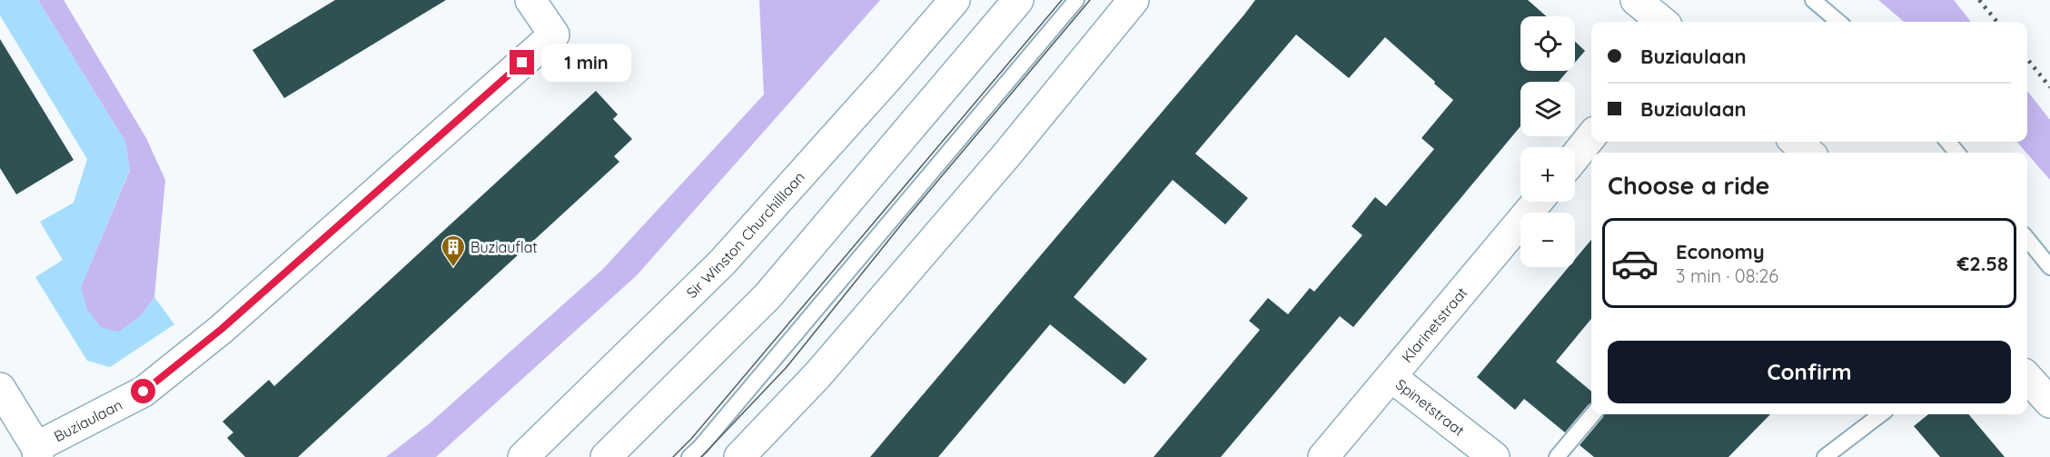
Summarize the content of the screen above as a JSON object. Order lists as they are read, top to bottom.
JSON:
{
  "streets": {
    "street": [
      "Sir Winston Churchilllaan",
      "Klarinetstraat",
      "Spinetstraat",
      "Buziaulaan"
    ]
  },
  "crossings": [
    ["Klarinetstraat", "Spinetstraat"]
  ],
  "places": {
    "building": ["Buziauflat"]
  },
  "page": {
    "map_buttons": ["+", "−"],
    "banner": ["Buziaulaan", "Buziaulaan"],
    "bubble": "1 min",
    "heading": "Choose a ride",
    "list": [
      {
        "name": "Economy",
        "note": "3 min · 08:26",
        "value": "€2.58"
      }
    ],
    "buttons": "Confirm"
  }
}
